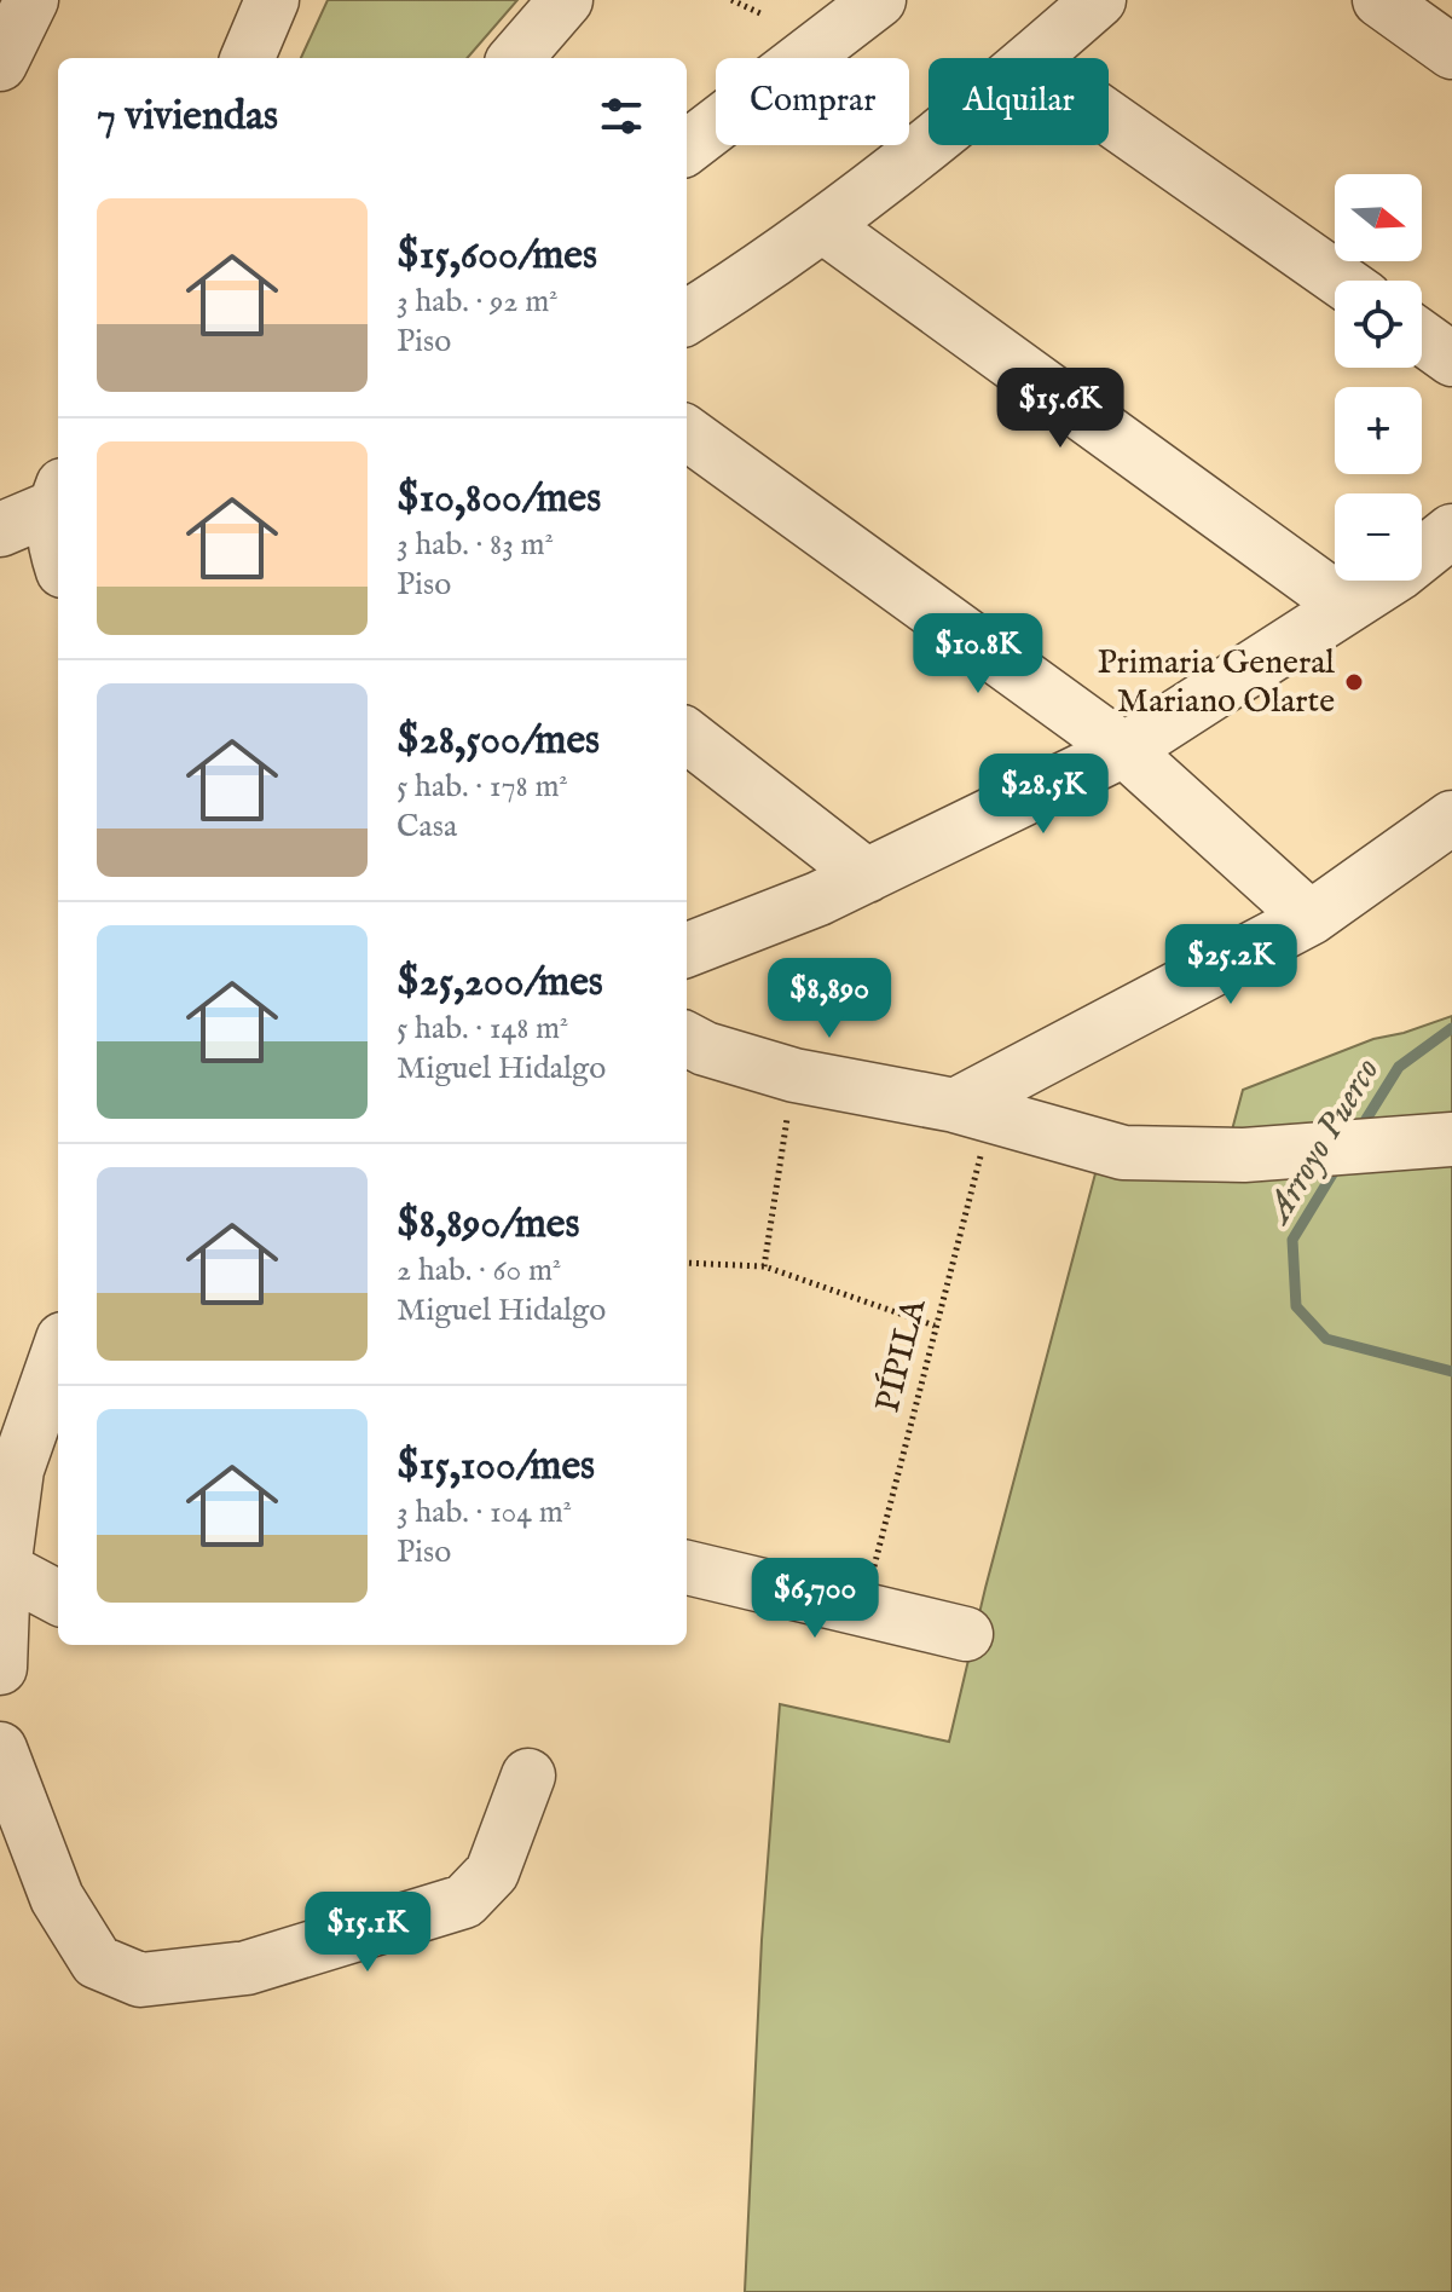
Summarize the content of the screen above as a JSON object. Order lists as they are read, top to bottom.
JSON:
{
  "streets": {
    "path": ["PÍPILA"]
  },
  "water": ["Arroyo Puerco"],
  "places": ["Primaria General Mariano Olarte"],
  "north": "right",
  "page": {
    "chip": ["Comprar", "Alquilar"],
    "heading": "7 viviendas",
    "map_buttons": ["+", "−"],
    "list": [
      {
        "name": "$15,600/mes",
        "note": "3 hab. · 92 m² · Piso"
      },
      {
        "name": "$10,800/mes",
        "note": "3 hab. · 83 m² · Piso"
      },
      {
        "name": "$28,500/mes",
        "note": "5 hab. · 178 m² · Casa"
      },
      {
        "name": "$25,200/mes",
        "note": "5 hab. · 148 m² · Miguel Hidalgo"
      },
      {
        "name": "$8,890/mes",
        "note": "2 hab. · 60 m² · Miguel Hidalgo"
      },
      {
        "name": "$15,100/mes",
        "note": "3 hab. · 104 m² · Piso"
      }
    ],
    "price": [
      "$15.6K",
      "$10.8K",
      "$28.5K",
      "$25.2K",
      "$8,890",
      "$6,700",
      "$15.1K"
    ]
  }
}
